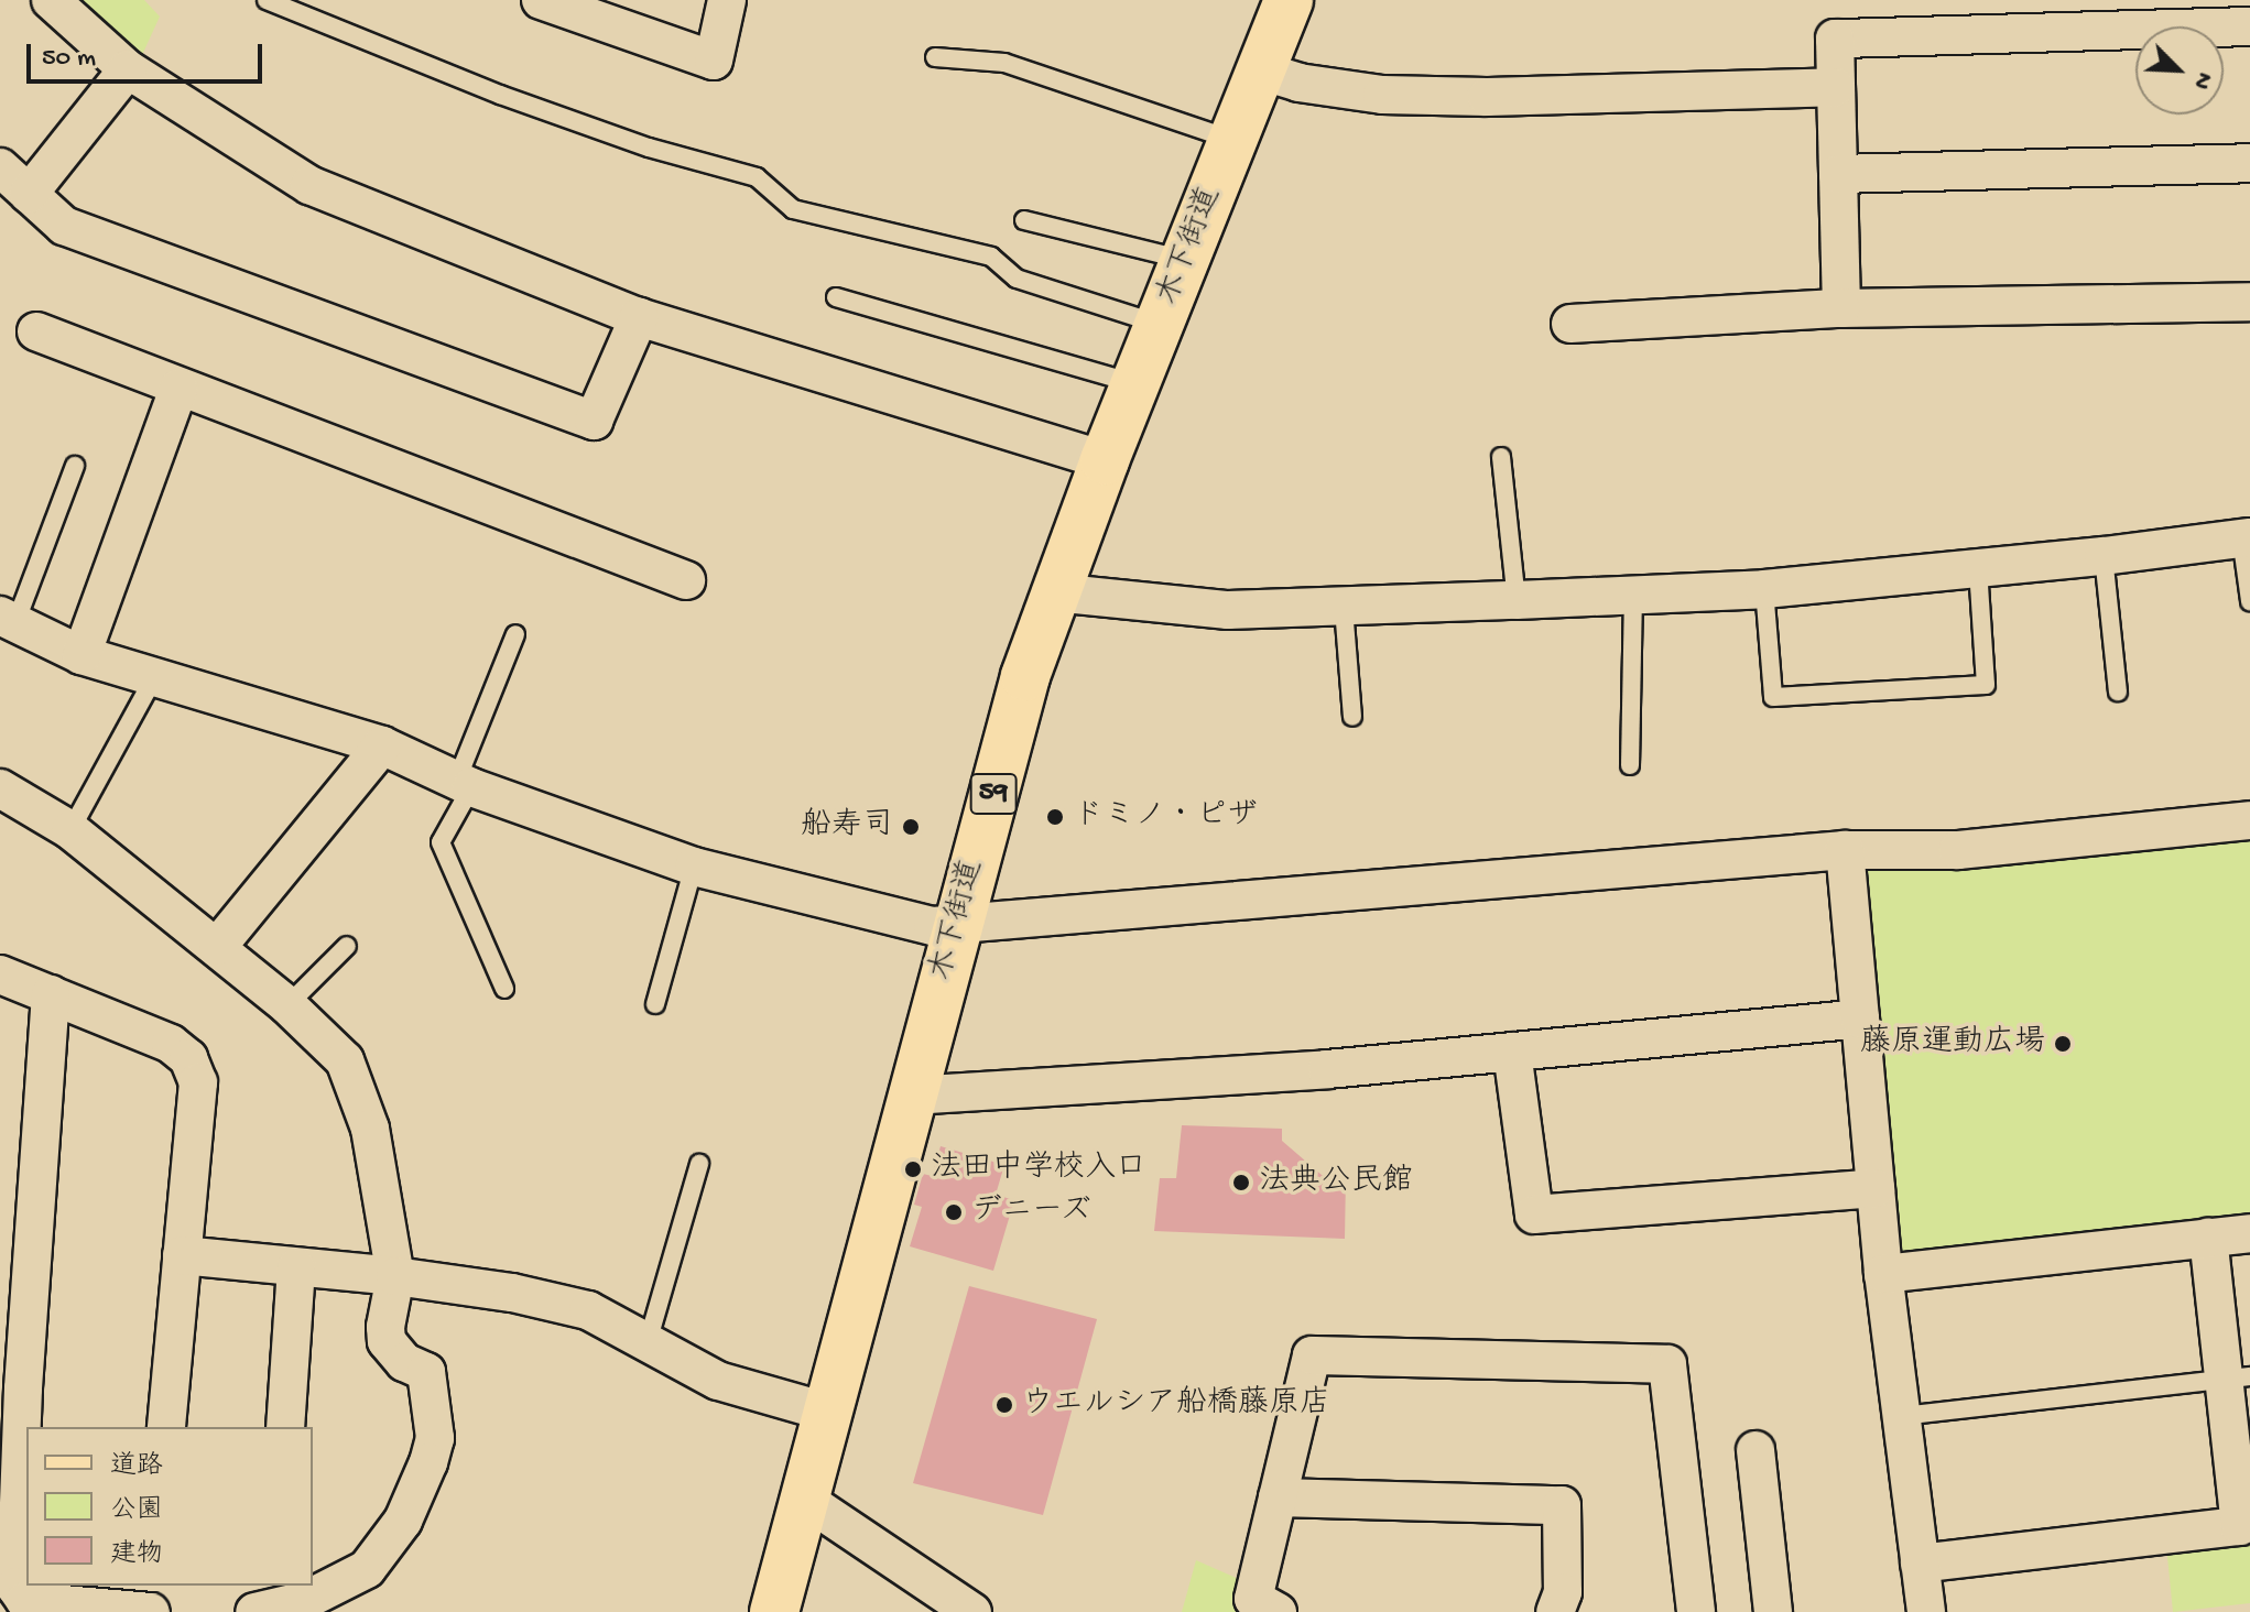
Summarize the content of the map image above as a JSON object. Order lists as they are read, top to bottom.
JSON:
{
  "streets": {
    "main road": ["木下街道", "59"]
  },
  "places": [
    "ドミノ・ピザ",
    "船寿司",
    "藤原運動広場",
    "法田中学校入口",
    "法典公民館",
    "デニーズ",
    "ウエルシア船橋藤原店"
  ],
  "legend": ["道路", "公園", "建物"],
  "scale_bar": "50 m",
  "north": "bottom right"
}
